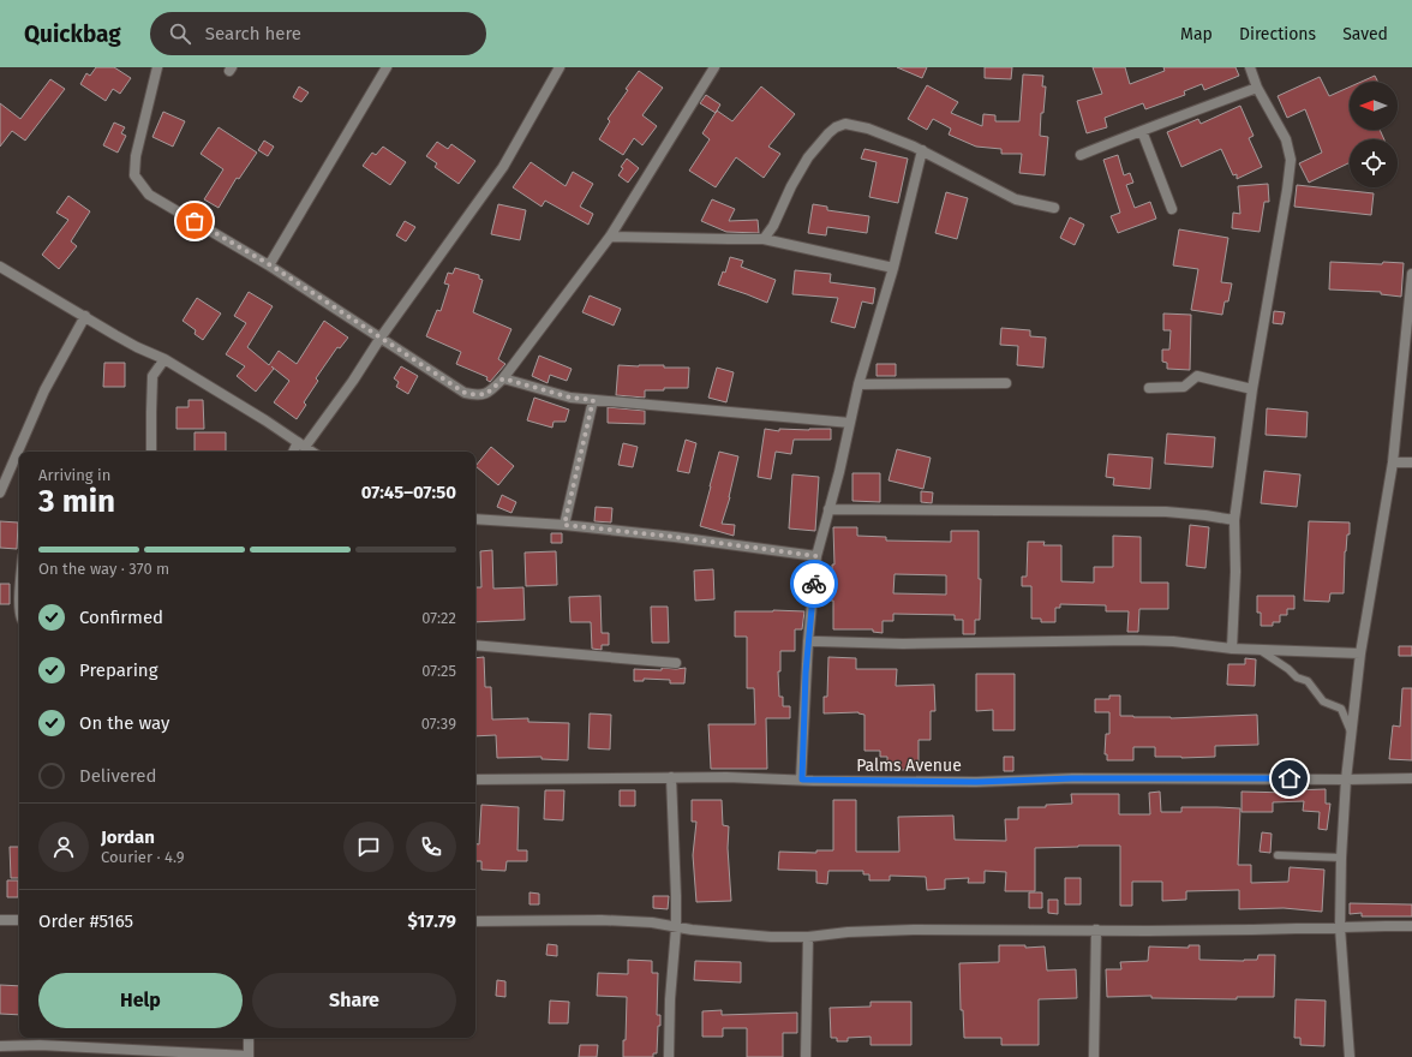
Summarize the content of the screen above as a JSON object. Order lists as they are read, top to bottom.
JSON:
{
  "streets": {
    "street": ["Palms Avenue"]
  },
  "north": "left",
  "page": {
    "header": "Quickbag",
    "search": "Search here",
    "nav": ["Map", "Directions", "Saved"],
    "heading": ["3 min", "Arriving in", "07:45–07:50"],
    "panel": [
      "Jordan",
      "Courier · 4.9",
      "Order #5165",
      "$17.79"
    ],
    "bar": "On the way · 370 m",
    "list": [
      ["Confirmed", "07:22"],
      ["Preparing", "07:25"],
      ["On the way", "07:39"],
      "Delivered"
    ],
    "buttons": ["Help", "Share"]
  }
}
